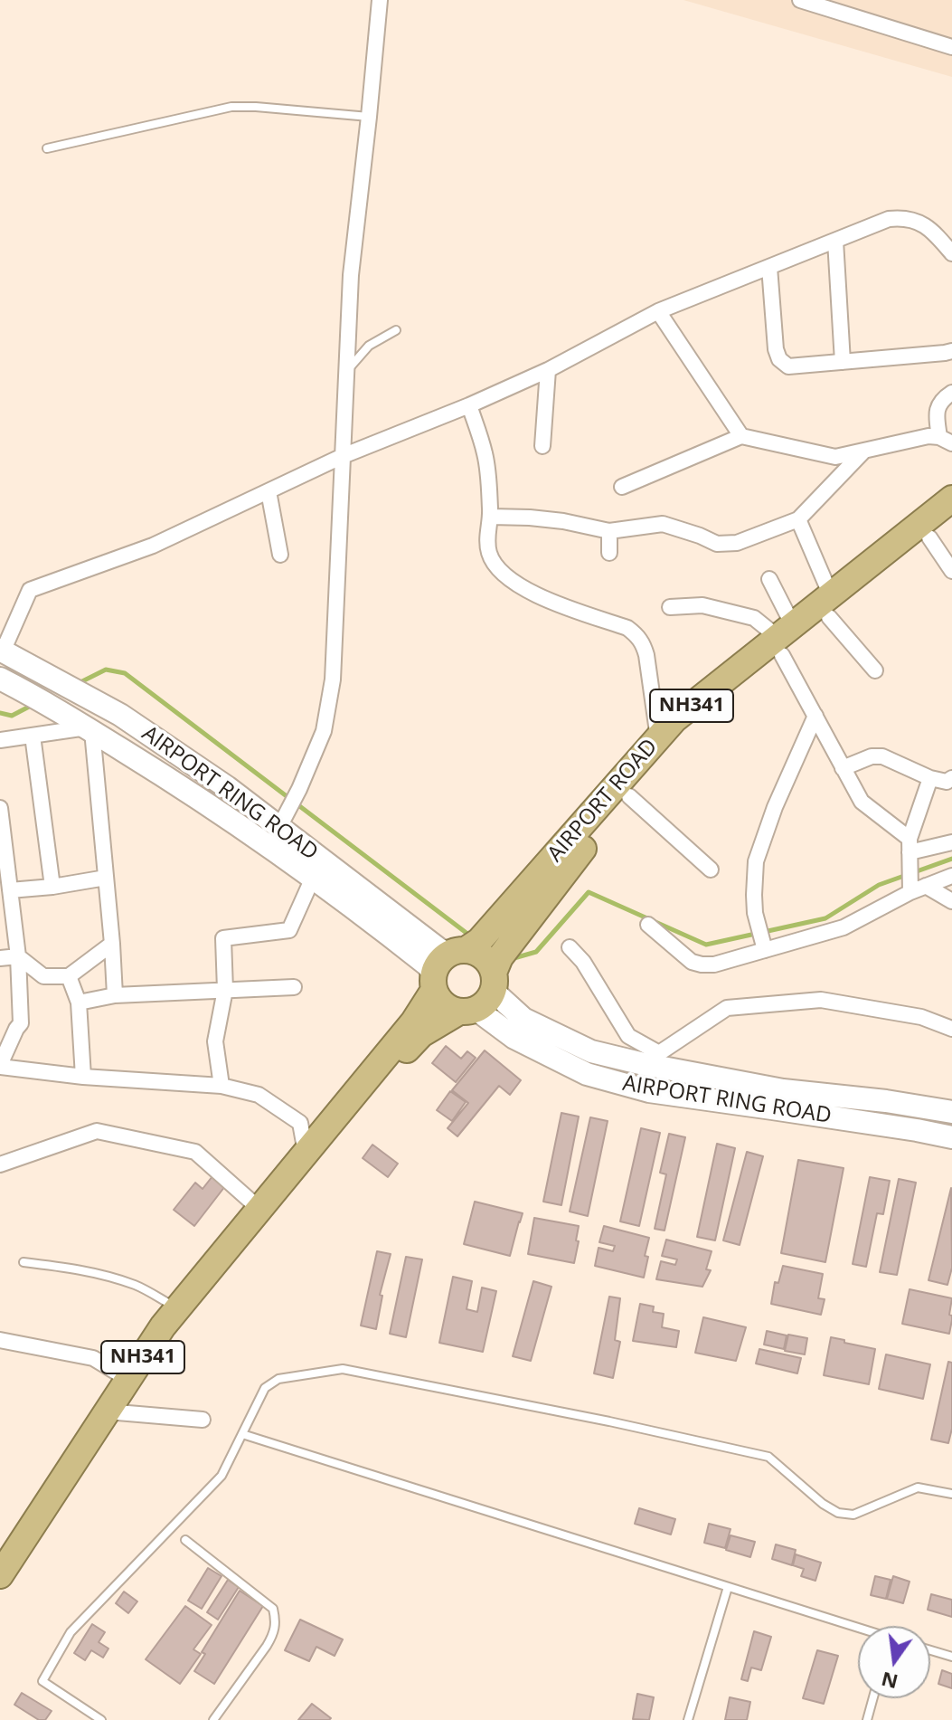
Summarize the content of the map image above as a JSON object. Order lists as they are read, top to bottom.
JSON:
{
  "streets": {
    "highway": ["NH341", "AIRPORT ROAD"],
    "main road": ["AIRPORT RING ROAD"]
  },
  "crossings": [
    ["NH341", "AIRPORT RING ROAD"],
    ["NH341", "AIRPORT ROAD"],
    ["AIRPORT RING ROAD", "AIRPORT ROAD"]
  ],
  "north": "bottom"
}
